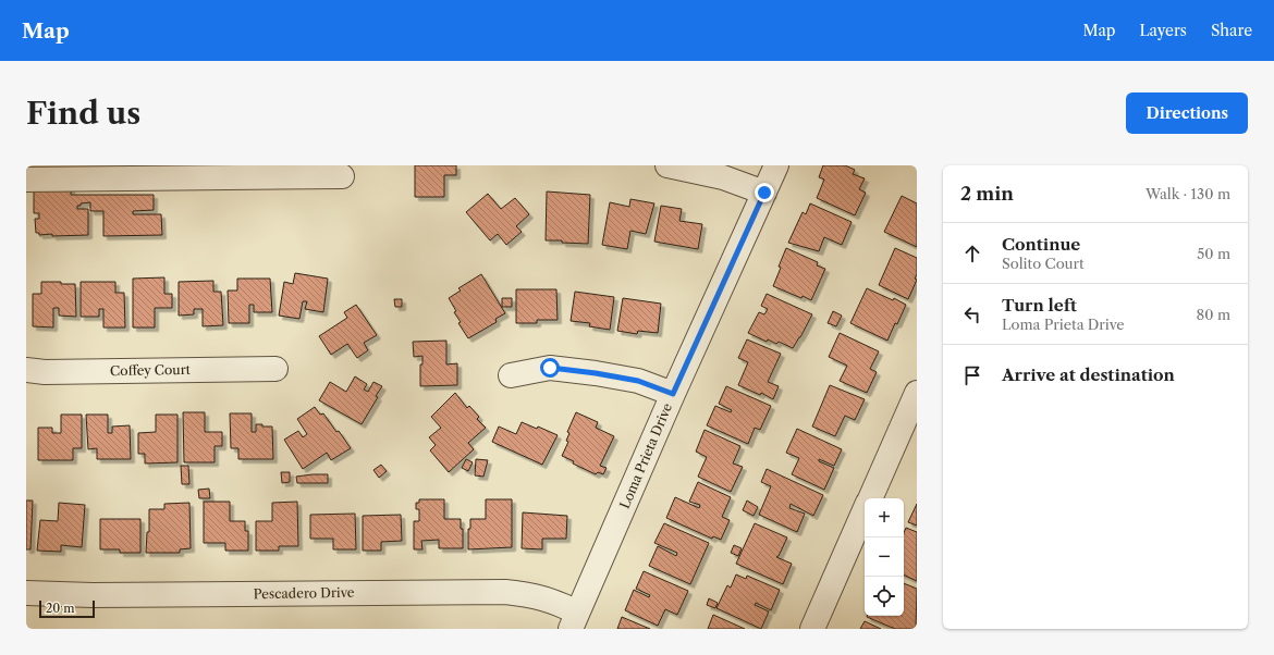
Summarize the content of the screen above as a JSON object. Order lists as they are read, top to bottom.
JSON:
{
  "streets": {
    "street": ["Coffey Court", "Loma Prieta Drive", "Pescadero Drive"]
  },
  "crossings": [
    ["Loma Prieta Drive", "Pescadero Drive"]
  ],
  "scale_bar": "20 m",
  "page": {
    "header": "Map",
    "nav": ["Map", "Layers", "Share"],
    "buttons": "Directions",
    "title": "Find us",
    "heading": ["2 min", "Walk · 130 m"],
    "list": [
      ["Continue", "Solito Court", "50 m"],
      ["Turn left", "Loma Prieta Drive", "80 m"],
      "Arrive at destination"
    ],
    "map_buttons": ["+", "−"],
    "scale": "20 m"
  }
}
